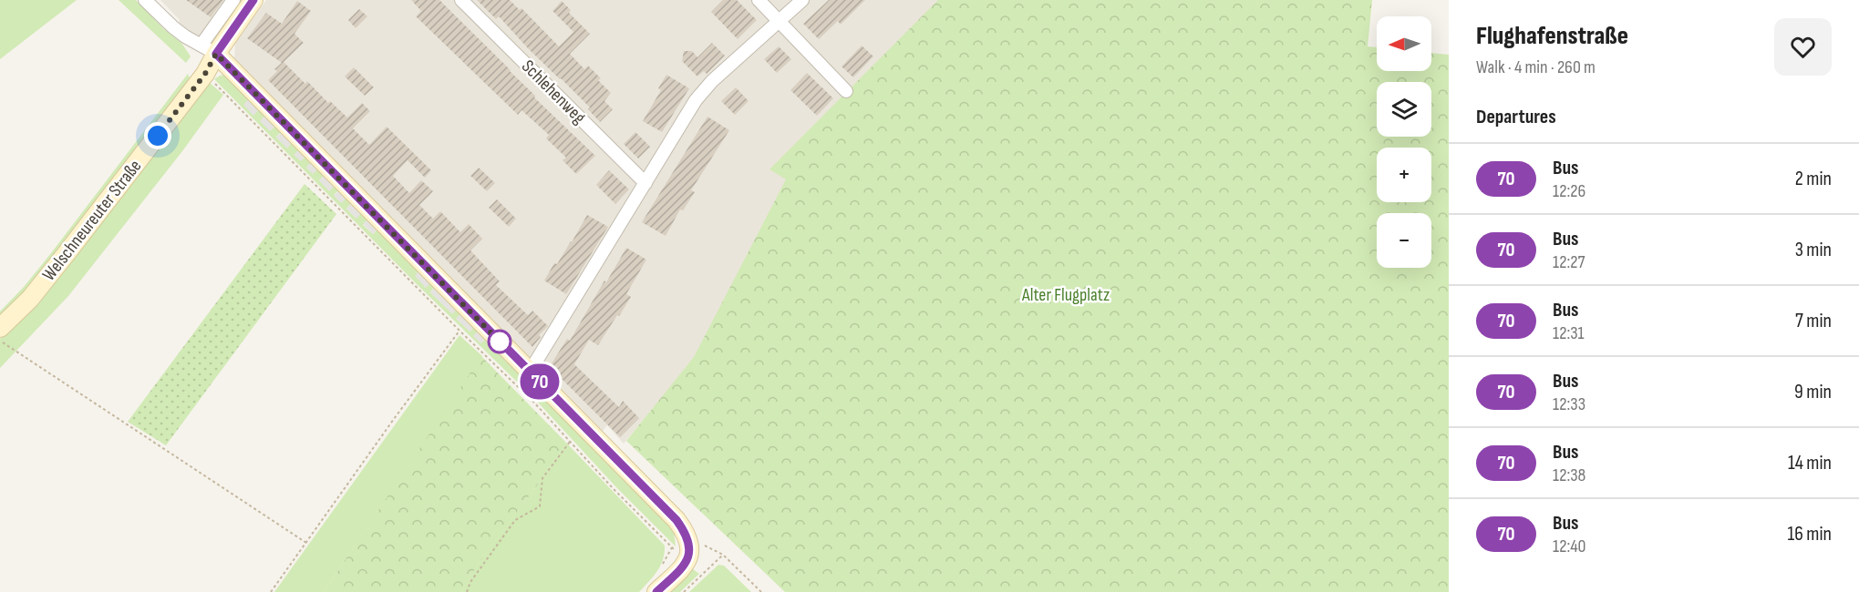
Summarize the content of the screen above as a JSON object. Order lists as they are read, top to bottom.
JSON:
{
  "streets": {
    "main road": ["Welschneureuter Straße"],
    "street": ["Schlehenweg"]
  },
  "parks": ["Alter Flugplatz"],
  "lines": ["bus line 70"],
  "north": "left",
  "page": {
    "on_map": "70",
    "heading": [
      ["Flughafenstraße", "Walk · 4 min · 260 m"],
      "Departures"
    ],
    "map_buttons": ["+", "−"],
    "list": [
      {
        "mark": "70",
        "name": "Bus",
        "note": "12:26",
        "value": "2 min"
      },
      {
        "mark": "70",
        "name": "Bus",
        "note": "12:27",
        "value": "3 min"
      },
      {
        "mark": "70",
        "name": "Bus",
        "note": "12:31",
        "value": "7 min"
      },
      {
        "mark": "70",
        "name": "Bus",
        "note": "12:33",
        "value": "9 min"
      },
      {
        "mark": "70",
        "name": "Bus",
        "note": "12:38",
        "value": "14 min"
      },
      {
        "mark": "70",
        "name": "Bus",
        "note": "12:40",
        "value": "16 min"
      }
    ]
  }
}
